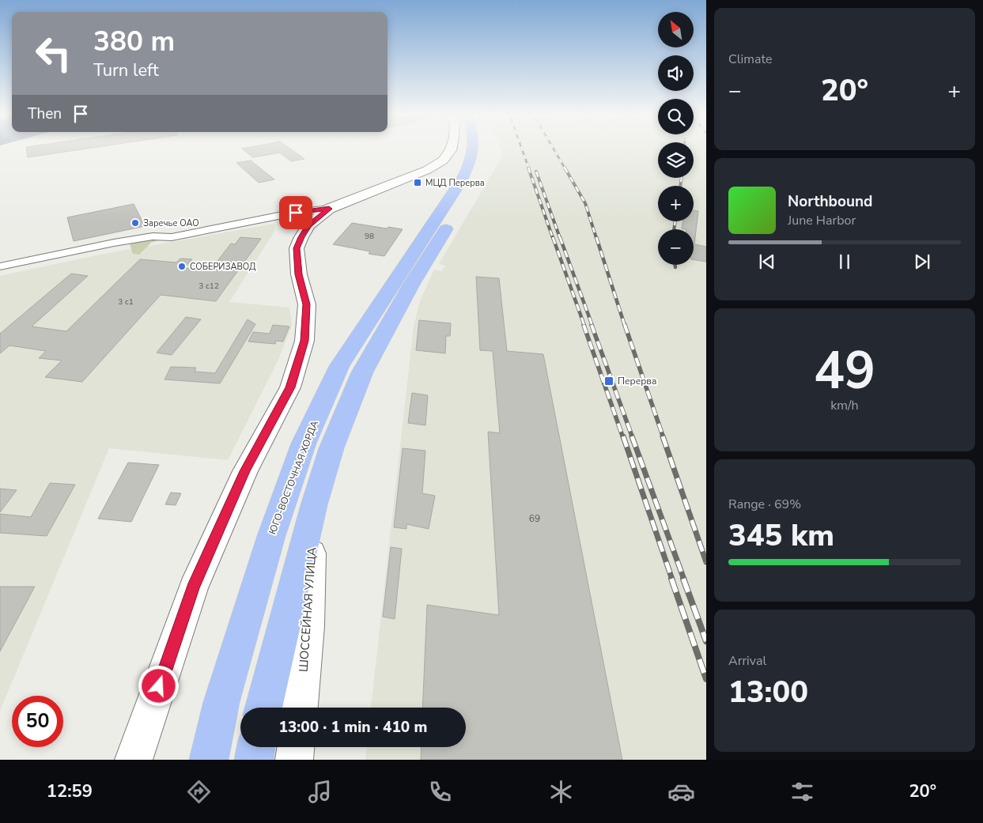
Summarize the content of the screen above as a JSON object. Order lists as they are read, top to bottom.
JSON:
{
  "streets": {
    "main road": ["ЮГО-ВОСТОЧНАЯ ХОРДА", "ШОССЕЙНАЯ УЛИЦА"]
  },
  "places": {
    "transit": ["МЦД Перерва", "Перерва"],
    "other": ["Заречье ОАО", "СОБЕРИЗАВОД"]
  },
  "house_numbers": [
    "98",
    "3 с12",
    "3 с1",
    "69"
  ],
  "north": "top left",
  "page": {
    "tile": [
      "Climate",
      ["49", "km/h"],
      ["Range · 69%", "345 km"],
      ["Arrival", "13:00"]
    ],
    "map_buttons": ["+", "−"],
    "turn": ["380 m", "Turn left"],
    "heat": ["−", "20°", "+"],
    "then": "Then",
    "song": ["Northbound", "June Harbor"],
    "limit": "50",
    "trip": "13:00 · 1 min · 410 m",
    "tabs": ["12:59", "20°"]
  }
}
